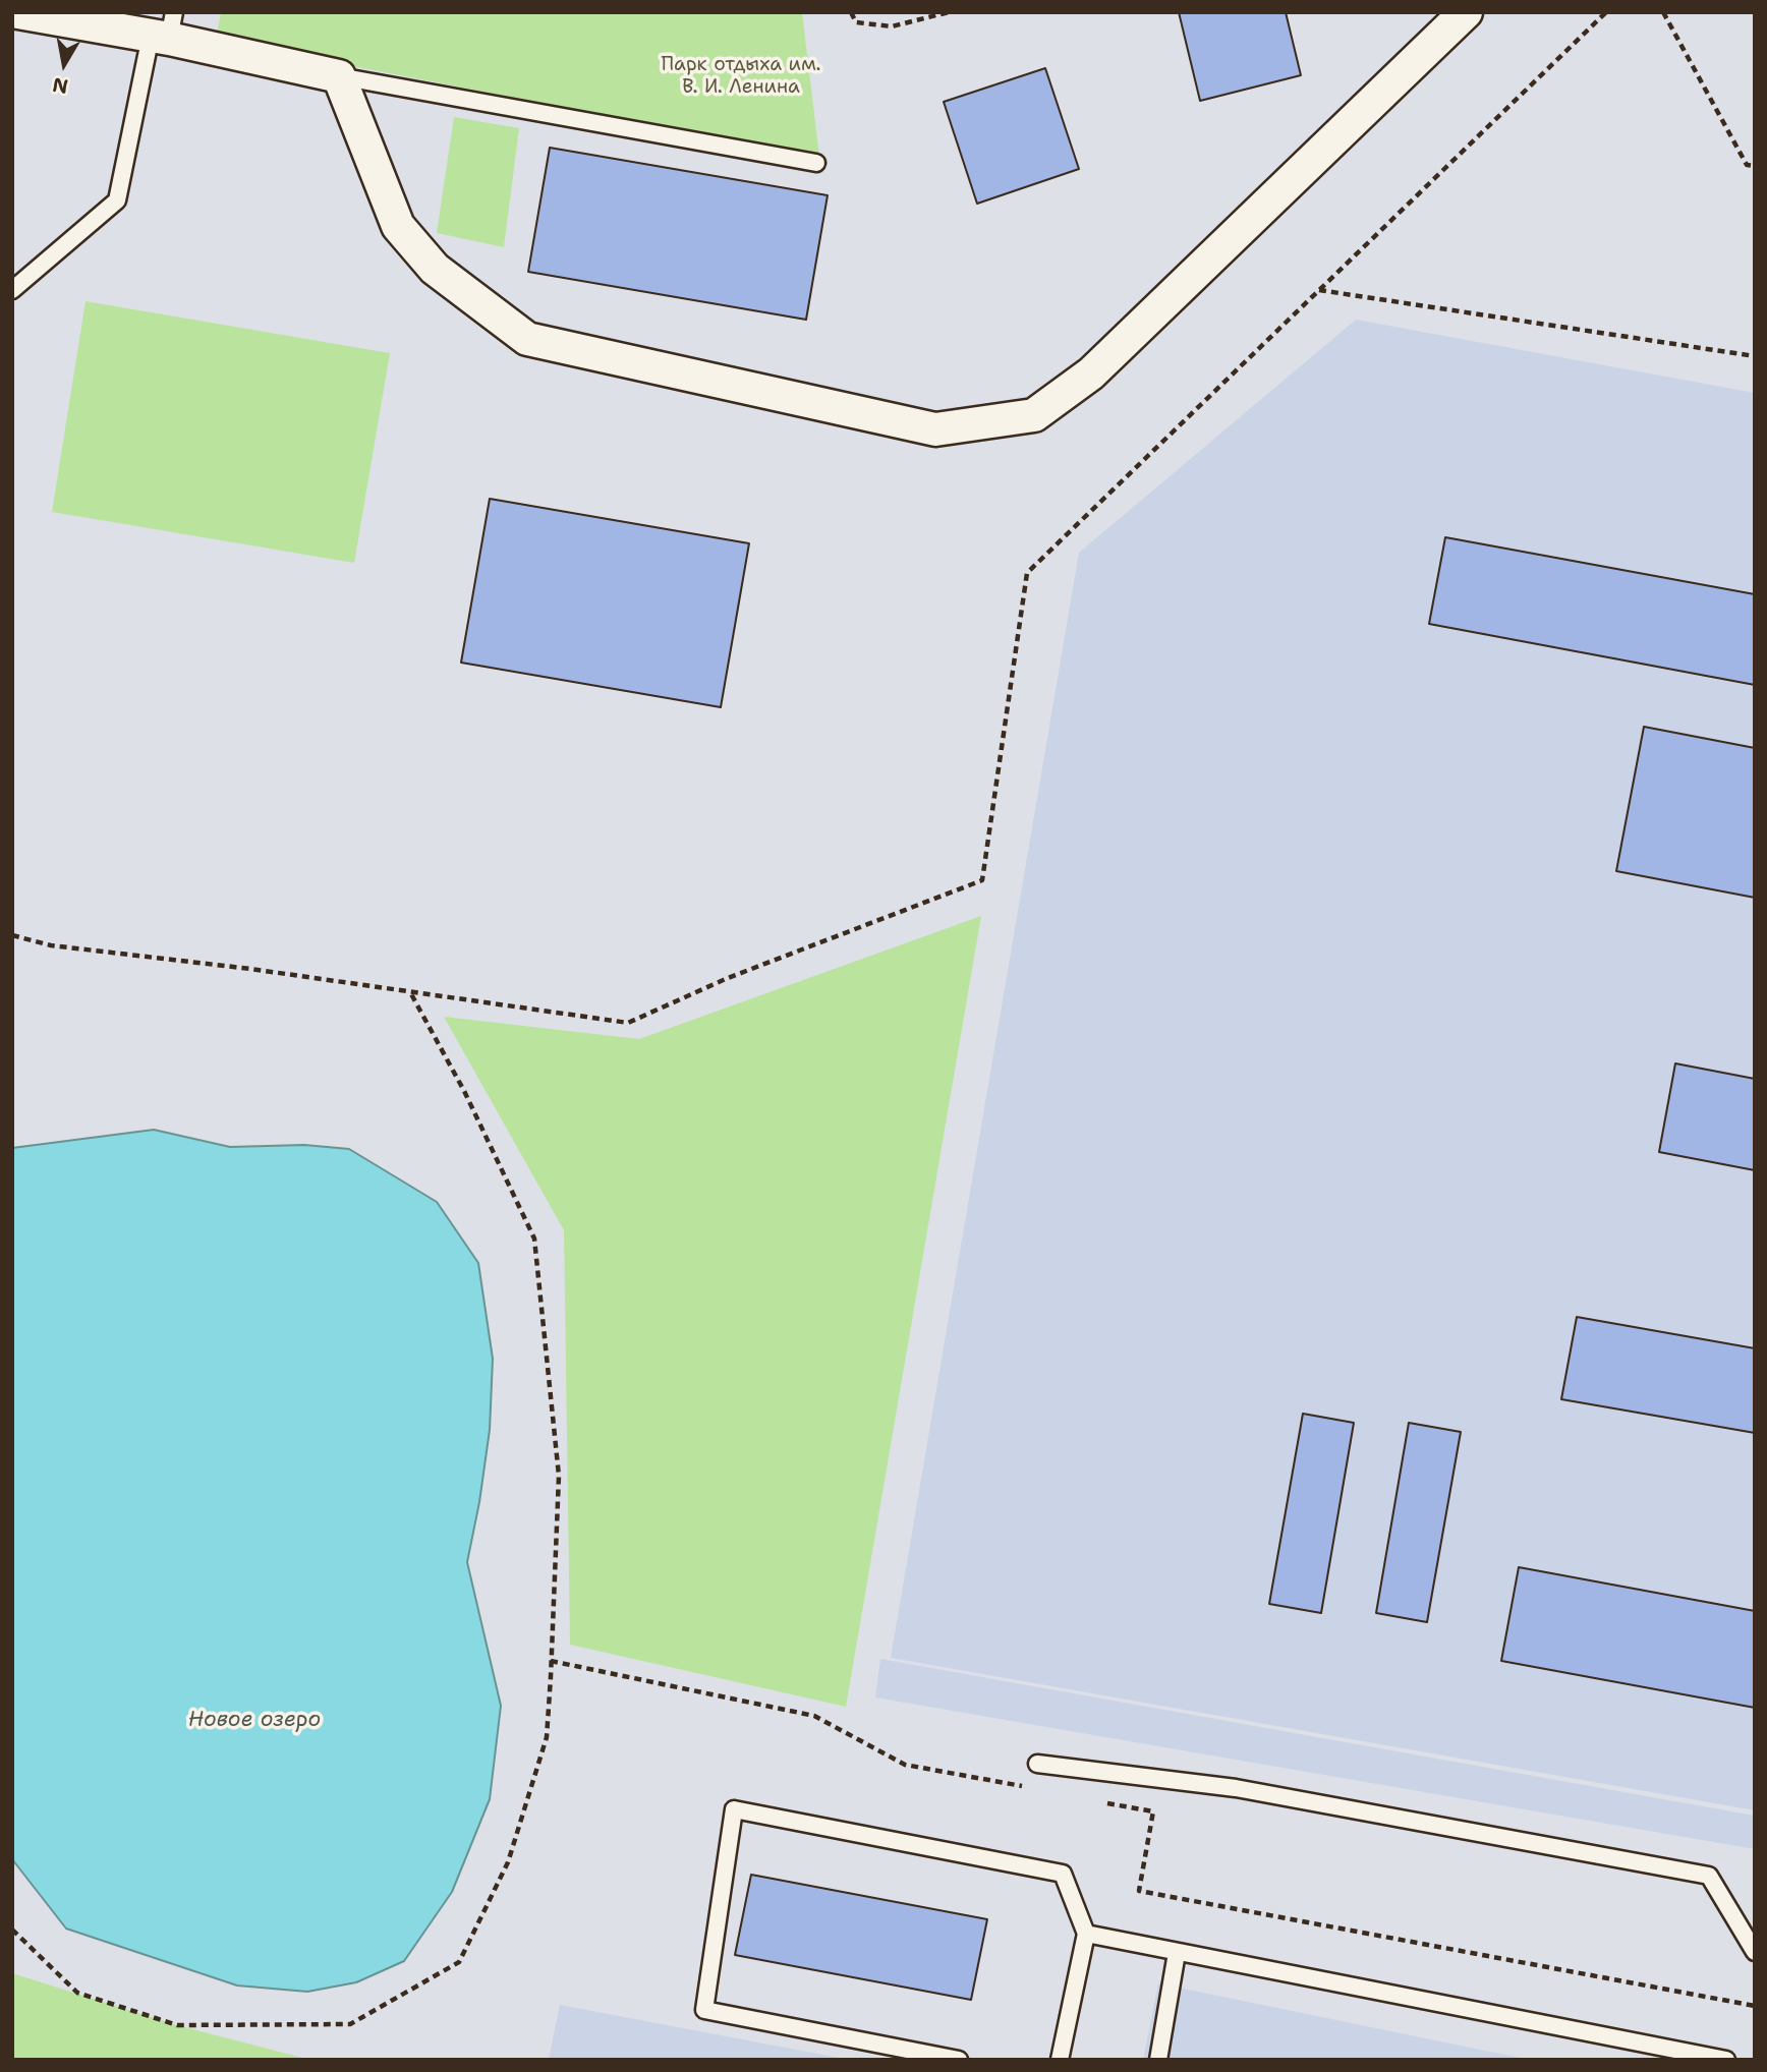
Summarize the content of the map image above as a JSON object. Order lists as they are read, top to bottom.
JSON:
{
  "water": ["Новое озеро"],
  "parks": ["Парк отдыха им. В. И. Ленина"],
  "north": "bottom"
}
